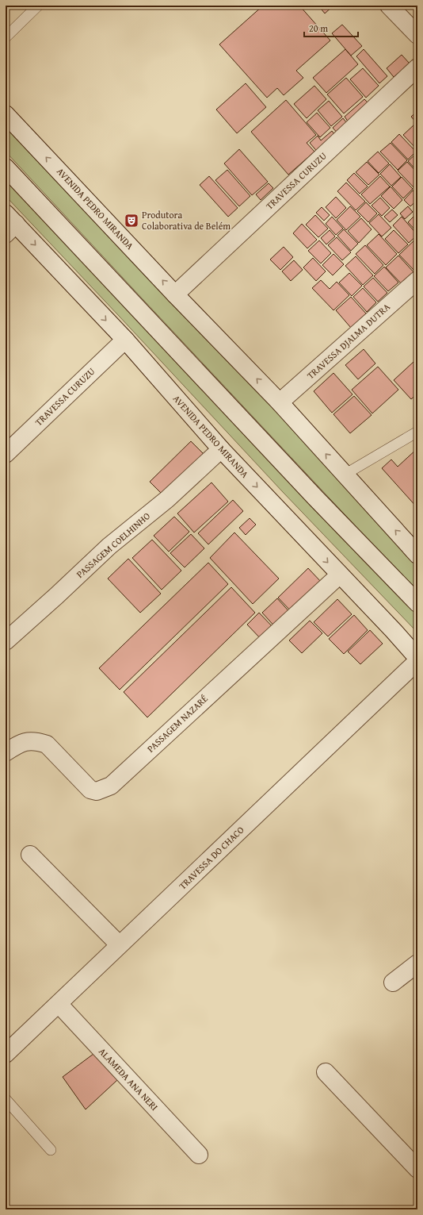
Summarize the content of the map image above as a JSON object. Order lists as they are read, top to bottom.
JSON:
{
  "streets": {
    "street": [
      "TRAVESSA CURUZU",
      "AVENIDA PEDRO MIRANDA",
      "TRAVESSA DJALMA DUTRA",
      "PASSAGEM COELHINHO",
      "PASSAGEM NAZARÉ",
      "TRAVESSA DO CHACO",
      "ALAMEDA ANA NERI"
    ]
  },
  "crossings": [
    ["TRAVESSA CURUZU", "AVENIDA PEDRO MIRANDA"],
    ["AVENIDA PEDRO MIRANDA", "TRAVESSA DJALMA DUTRA"],
    ["AVENIDA PEDRO MIRANDA", "PASSAGEM COELHINHO"],
    ["AVENIDA PEDRO MIRANDA", "PASSAGEM NAZARÉ"],
    ["TRAVESSA DO CHACO", "ALAMEDA ANA NERI"]
  ],
  "places": {
    "theatre": ["Produtora Colaborativa de Belém"]
  },
  "scale_bar": "20 m"
}
